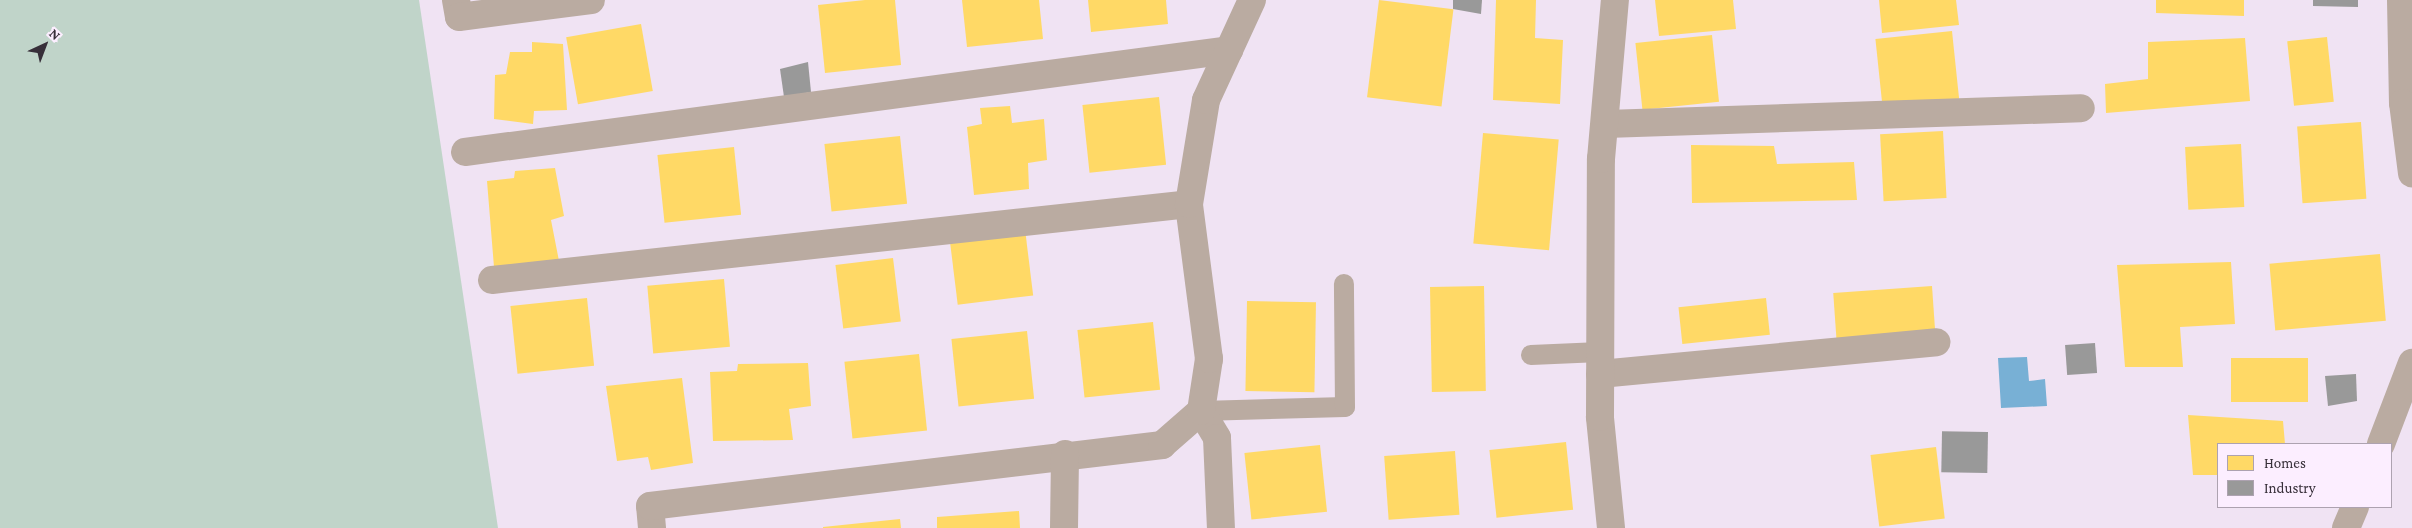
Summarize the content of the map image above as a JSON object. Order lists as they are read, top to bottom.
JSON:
{
  "legend": ["Homes", "Industry"],
  "north": "top right"
}
